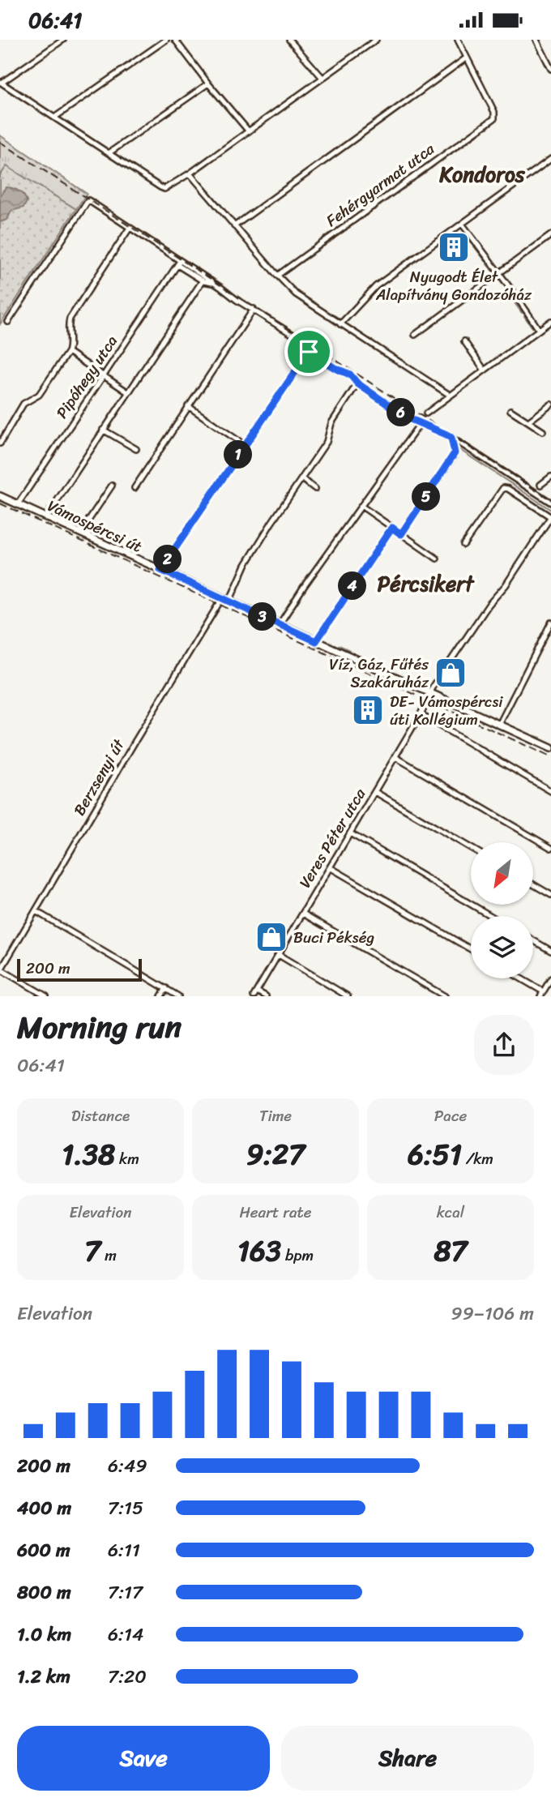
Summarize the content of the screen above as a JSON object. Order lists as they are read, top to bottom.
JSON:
{
  "streets": {
    "main road": ["Vámospércsi út"],
    "street": [
      "Fehérgyarmat utca",
      "Pipóhegy utca",
      "Berzsenyi út",
      "Veres Péter utca"
    ]
  },
  "crossings": [
    ["Pipóhegy utca", "Vámospércsi út"],
    ["Vámospércsi út", "Berzsenyi út"],
    ["Vámospércsi út", "Veres Péter utca"]
  ],
  "districts": ["Kondoros", "Pércsikert"],
  "places": {
    "building": ["Nyugodt Élet Alapítvány Gondozóház", "DE- Vámospércsi úti Kollégium"],
    "shop": ["Víz, Gáz, Fűtés Szakáruház", "Buci Pékség"]
  },
  "scale_bar": "200 m",
  "north": "bottom left",
  "page": {
    "status": "06:41",
    "pins": [
      "6",
      "1",
      "5",
      "2",
      "4",
      "3"
    ],
    "scale": "200 m",
    "heading": ["Morning run", "06:41"],
    "stats": [
      ["Distance", "1.38 km"],
      ["Time", "9:27"],
      ["Pace", "6:51 /km"],
      ["Elevation", "7 m"],
      ["Heart rate", "163 bpm"],
      ["kcal", "87"]
    ],
    "chart": ["Elevation", "99–106 m"],
    "list": [
      {
        "name": "200 m",
        "note": "6:49"
      },
      {
        "name": "400 m",
        "note": "7:15"
      },
      {
        "name": "600 m",
        "note": "6:11"
      },
      {
        "name": "800 m",
        "note": "7:17"
      },
      {
        "name": "1.0 km",
        "note": "6:14"
      },
      {
        "name": "1.2 km",
        "note": "7:20"
      }
    ],
    "buttons": ["Save", "Share"]
  }
}
